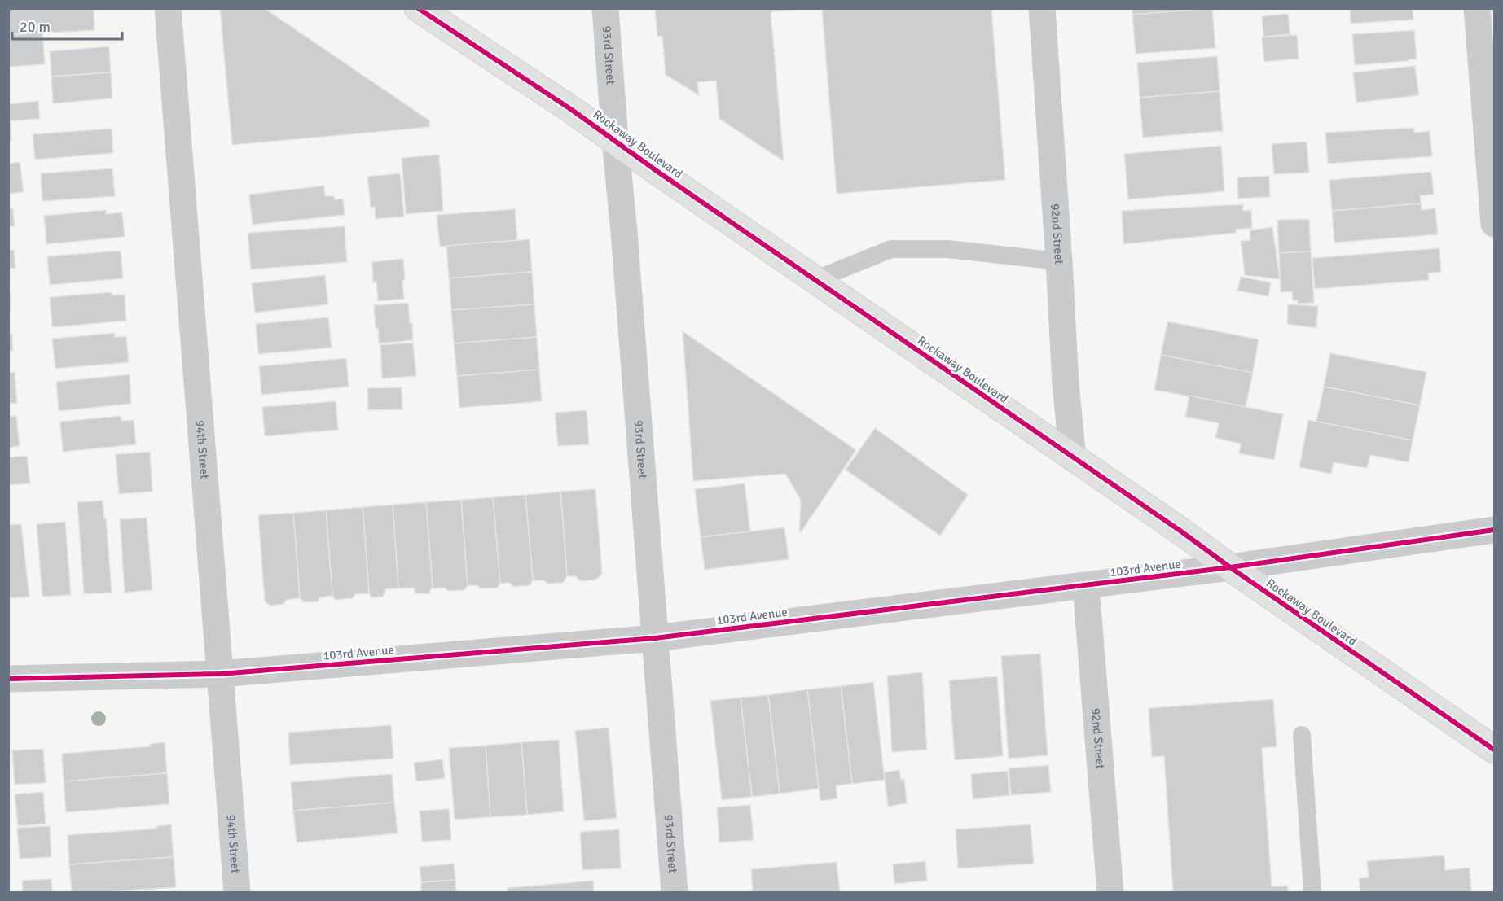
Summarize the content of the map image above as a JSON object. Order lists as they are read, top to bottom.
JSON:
{
  "streets": {
    "main road": ["Rockaway Boulevard"],
    "street": [
      "93rd Street",
      "92nd Street",
      "94th Street",
      "103rd Avenue"
    ]
  },
  "crossings": [
    ["93rd Street", "Rockaway Boulevard"],
    ["93rd Street", "103rd Avenue"],
    ["Rockaway Boulevard", "92nd Street"],
    ["Rockaway Boulevard", "103rd Avenue"],
    ["92nd Street", "103rd Avenue"],
    ["94th Street", "103rd Avenue"]
  ],
  "scale_bar": "20 m"
}
